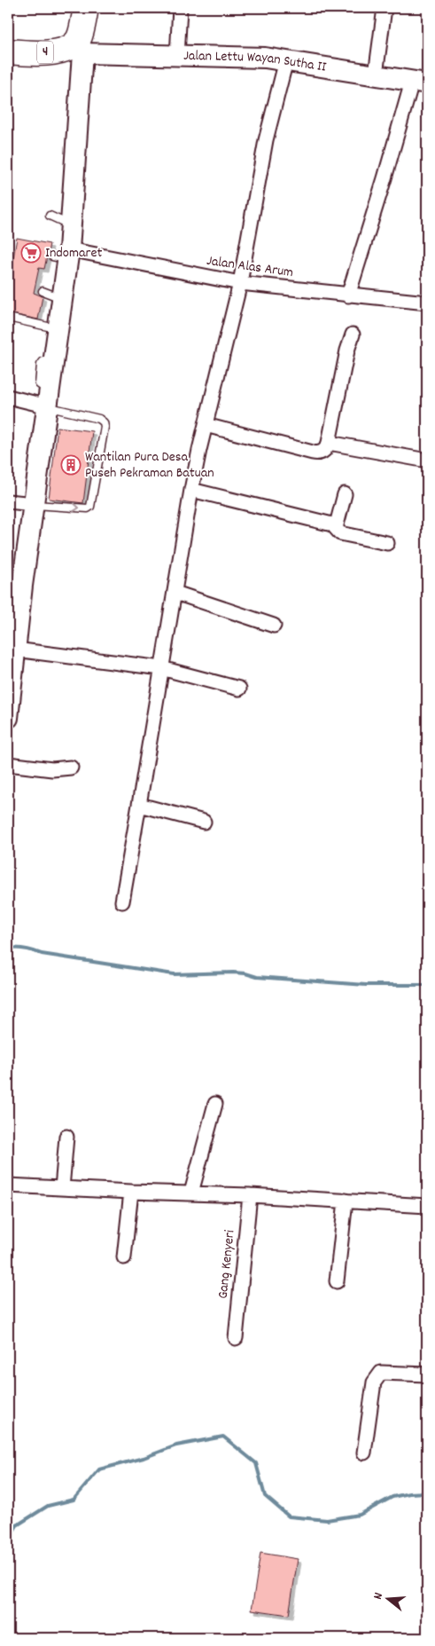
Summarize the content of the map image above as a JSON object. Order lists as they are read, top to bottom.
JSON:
{
  "streets": {
    "highway": ["4"],
    "main road": ["Jalan Lettu Wayan Sutha II"],
    "street": ["Jalan Alas Arum", "Gang Kenyeri"]
  },
  "crossings": [
    ["4", "Jalan Lettu Wayan Sutha II"]
  ],
  "places": {
    "supermarket": ["Indomaret"],
    "building": ["Wantilan Pura Desa Puseh Pekraman Batuan"]
  },
  "north": "left"
}
